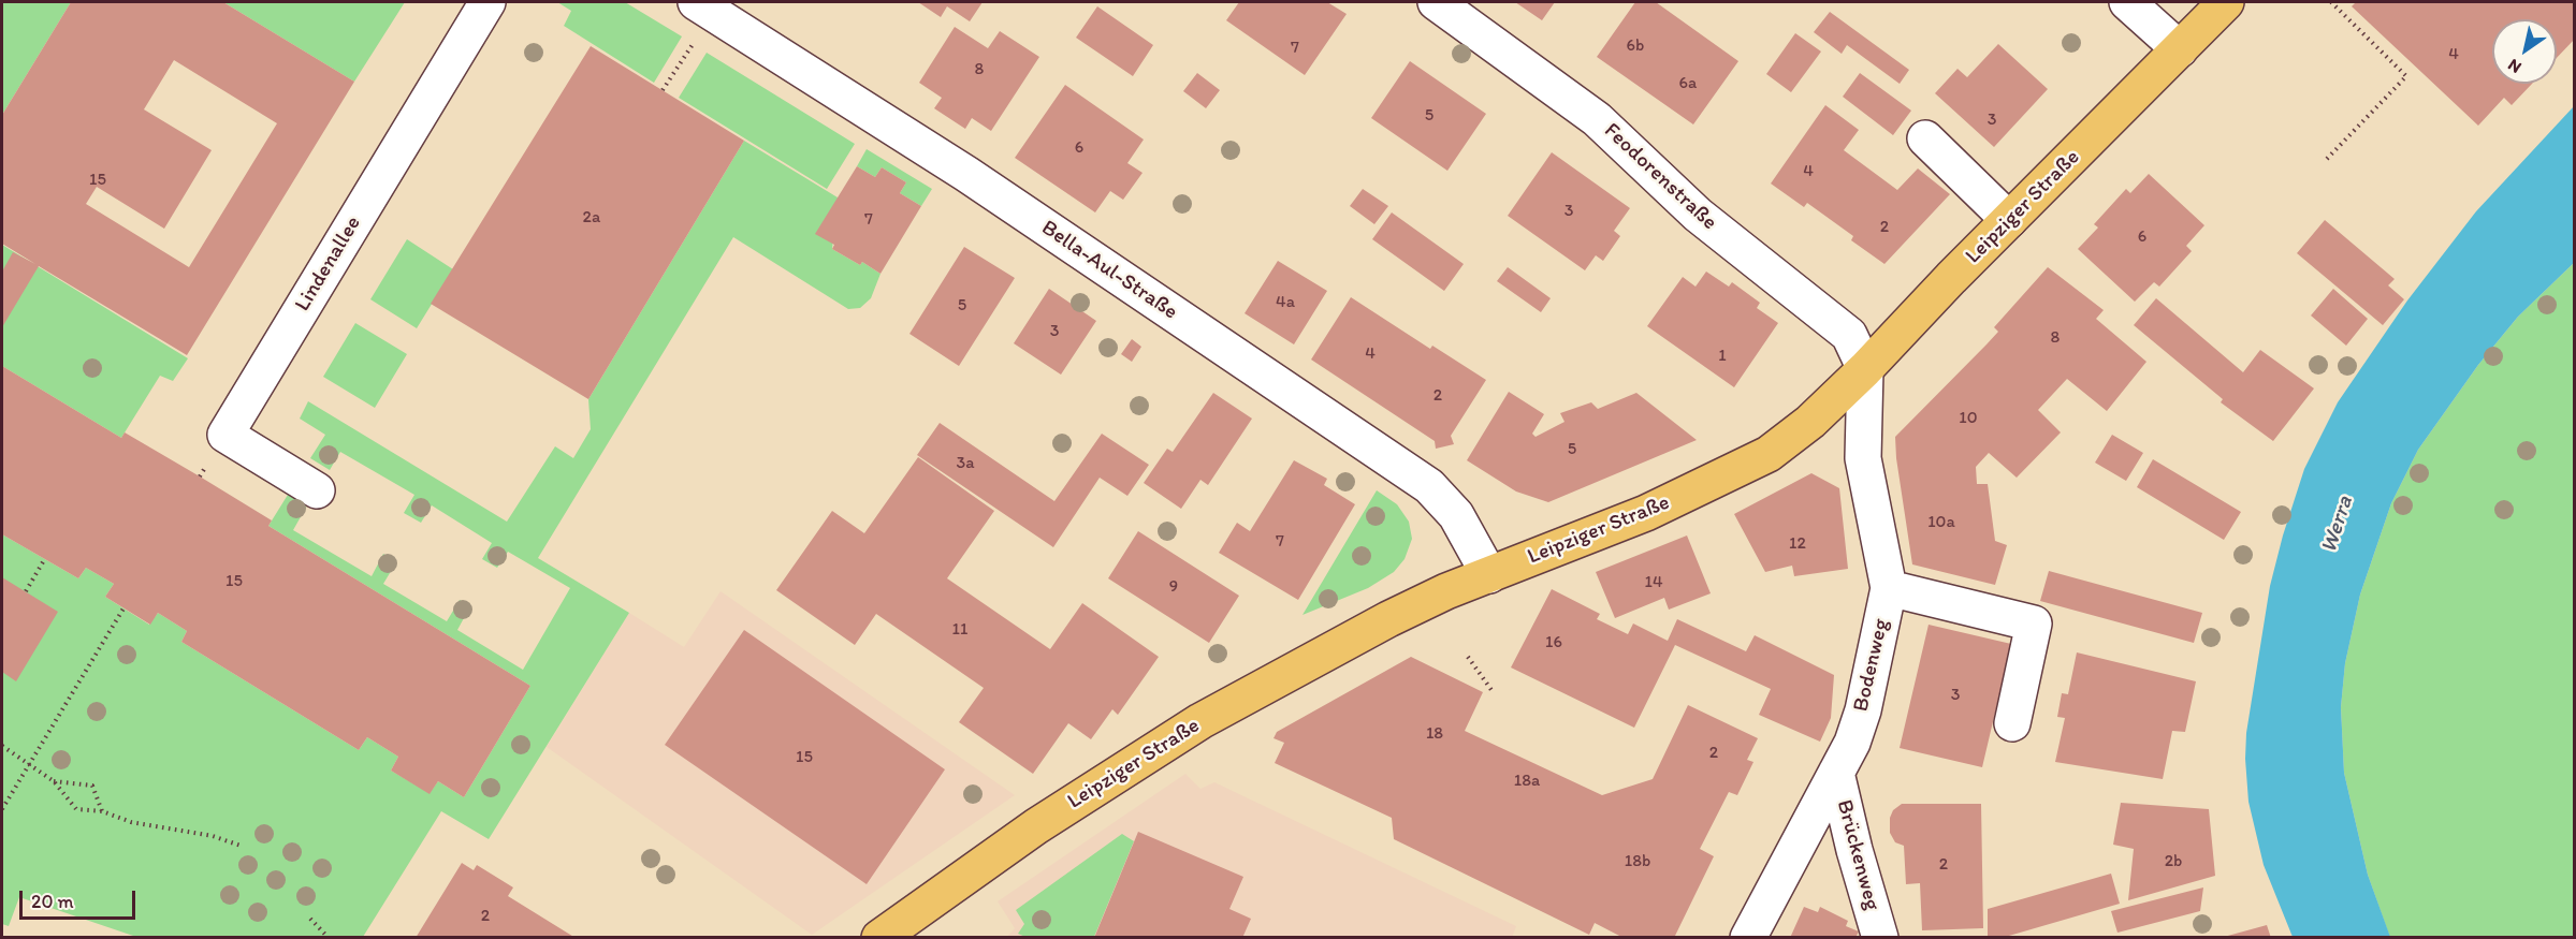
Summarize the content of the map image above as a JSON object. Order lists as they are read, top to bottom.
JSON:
{
  "streets": {
    "main road": ["Leipziger Straße"],
    "street": [
      "Feodorenstraße",
      "Lindenallee",
      "Bella-Aul-Straße",
      "Bodenweg",
      "Brückenweg"
    ]
  },
  "crossings": [
    ["Feodorenstraße", "Leipziger Straße"],
    ["Feodorenstraße", "Bodenweg"],
    ["Leipziger Straße", "Bella-Aul-Straße"],
    ["Leipziger Straße", "Bodenweg"],
    ["Bodenweg", "Brückenweg"]
  ],
  "water": ["Werra"],
  "house_numbers": [
    "6b",
    "7",
    "4",
    "8",
    "6a",
    "5",
    "3",
    "6",
    "4",
    "15",
    "3",
    "2a",
    "7",
    "2",
    "6",
    "4a",
    "5",
    "3",
    "8",
    "4",
    "1",
    "2",
    "10",
    "5",
    "3a",
    "10a",
    "7",
    "12",
    "15",
    "14",
    "9",
    "11",
    "16",
    "3",
    "18",
    "2",
    "15",
    "18a",
    "18b",
    "2b",
    "2",
    "2"
  ],
  "scale_bar": "20 m",
  "north": "bottom left"
}
